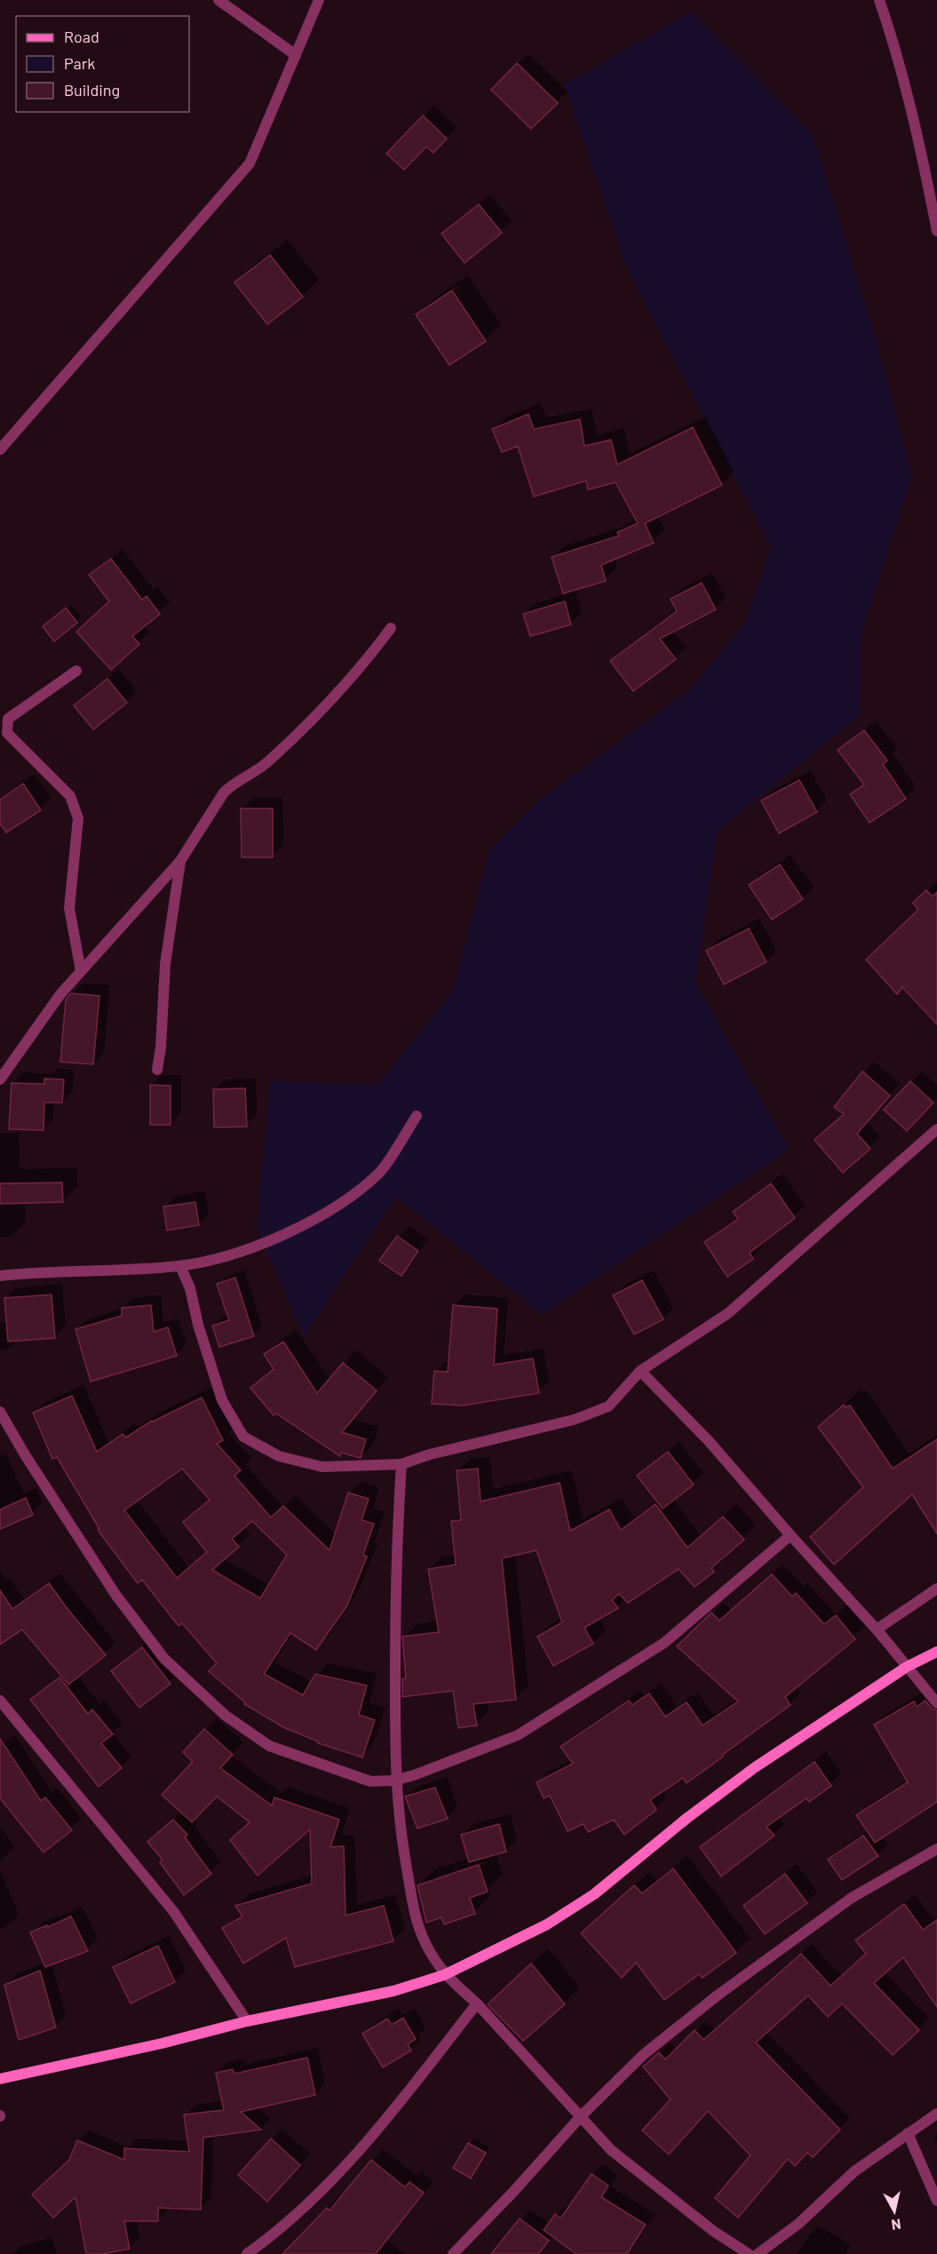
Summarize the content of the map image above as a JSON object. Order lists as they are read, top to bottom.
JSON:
{
  "legend": ["Road", "Park", "Building"],
  "north": "bottom"
}
